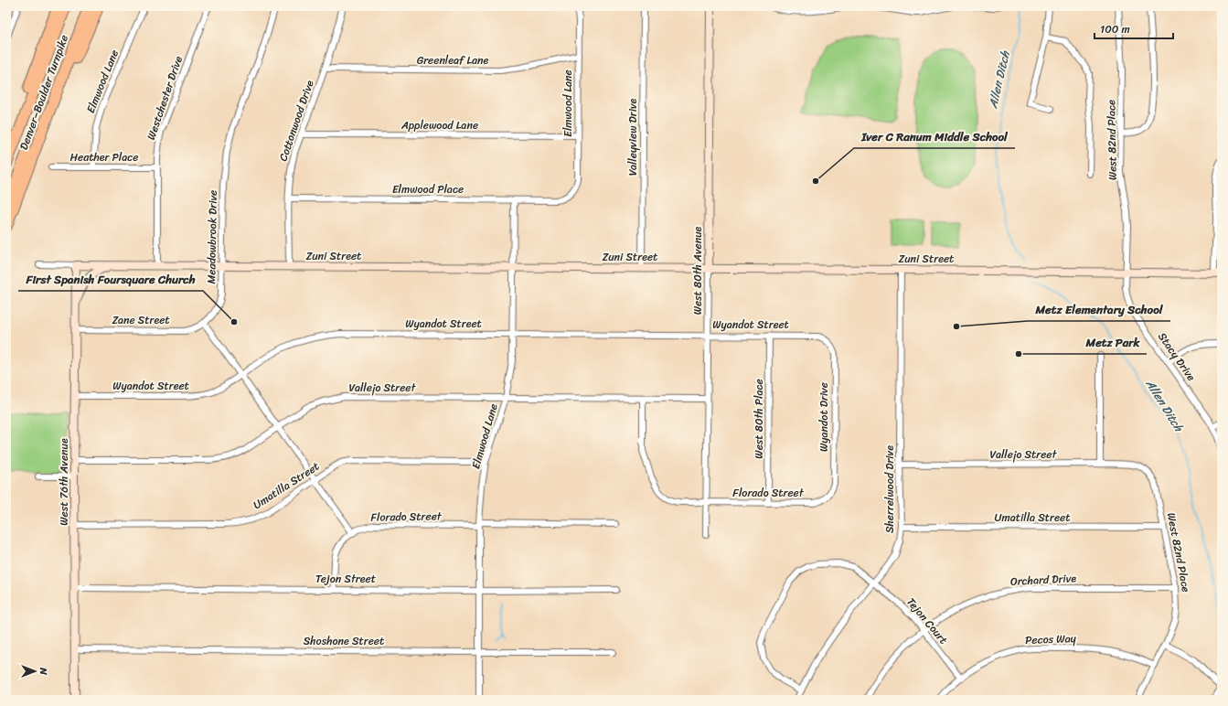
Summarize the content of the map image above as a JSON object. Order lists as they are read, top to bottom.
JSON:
{
  "streets": {
    "highway": ["Denver–Boulder Turnpike"],
    "street": [
      "Greenleaf Lane",
      "Elmwood Lane",
      "Westchester Drive",
      "Cottonwood Drive",
      "Applewood Lane",
      "Valleyview Drive",
      "West 82nd Place",
      "Heather Place",
      "Elmwood Place",
      "Meadowbrook Drive",
      "Zuni Street",
      "West 80th Avenue",
      "Zane Street",
      "Wyandot Street",
      "Stacy Drive",
      "Vallejo Street",
      "Wyandot Drive",
      "West 80th Place",
      "West 76th Avenue",
      "Umatilla Street",
      "Sherrelwood Drive",
      "Florado Street",
      "Tejon Street",
      "Orchard Drive",
      "Tejon Court",
      "Pecos Way",
      "Shoshone Street"
    ]
  },
  "crossings": [
    ["Greenleaf Lane", "Elmwood Lane"],
    ["Greenleaf Lane", "Cottonwood Drive"],
    ["Elmwood Lane", "Applewood Lane"],
    ["Elmwood Lane", "Heather Place"],
    ["Elmwood Lane", "Elmwood Place"],
    ["Elmwood Lane", "Zuni Street"],
    ["Elmwood Lane", "Wyandot Street"],
    ["Elmwood Lane", "Vallejo Street"],
    ["Elmwood Lane", "Umatilla Street"],
    ["Elmwood Lane", "Florado Street"],
    ["Elmwood Lane", "Tejon Street"],
    ["Elmwood Lane", "Shoshone Street"],
    ["Westchester Drive", "Heather Place"],
    ["Westchester Drive", "Zuni Street"],
    ["Cottonwood Drive", "Applewood Lane"],
    ["Cottonwood Drive", "Elmwood Place"],
    ["Cottonwood Drive", "Zuni Street"],
    ["Valleyview Drive", "Zuni Street"],
    ["West 82nd Place", "Zuni Street"],
    ["West 82nd Place", "Stacy Drive"],
    ["West 82nd Place", "Vallejo Street"],
    ["West 82nd Place", "Umatilla Street"],
    ["West 82nd Place", "Orchard Drive"],
    ["West 82nd Place", "Pecos Way"],
    ["Meadowbrook Drive", "Zuni Street"],
    ["Meadowbrook Drive", "Zane Street"],
    ["Zuni Street", "West 80th Avenue"],
    ["Zuni Street", "Stacy Drive"],
    ["Zuni Street", "West 76th Avenue"],
    ["Zuni Street", "Sherrelwood Drive"],
    ["West 80th Avenue", "Wyandot Street"],
    ["West 80th Avenue", "Vallejo Street"],
    ["West 80th Avenue", "Florado Street"],
    ["Zane Street", "West 76th Avenue"],
    ["Wyandot Street", "Wyandot Drive"],
    ["Wyandot Street", "West 80th Place"],
    ["Wyandot Street", "West 76th Avenue"],
    ["Vallejo Street", "West 76th Avenue"],
    ["Vallejo Street", "Sherrelwood Drive"],
    ["Wyandot Drive", "Florado Street"],
    ["West 80th Place", "Florado Street"],
    ["West 76th Avenue", "Umatilla Street"],
    ["West 76th Avenue", "Tejon Street"],
    ["West 76th Avenue", "Shoshone Street"],
    ["Umatilla Street", "Sherrelwood Drive"],
    ["Sherrelwood Drive", "Tejon Court"],
    ["Florado Street", "Tejon Street"],
    ["Orchard Drive", "Tejon Court"],
    ["Tejon Court", "Pecos Way"]
  ],
  "water": ["Allen Ditch"],
  "places": [
    "Iver C Ranum Middle School",
    "First Spanish Foursquare Church",
    "Metz Elementary School",
    "Metz Park"
  ],
  "scale_bar": "100 m",
  "north": "right"
}
